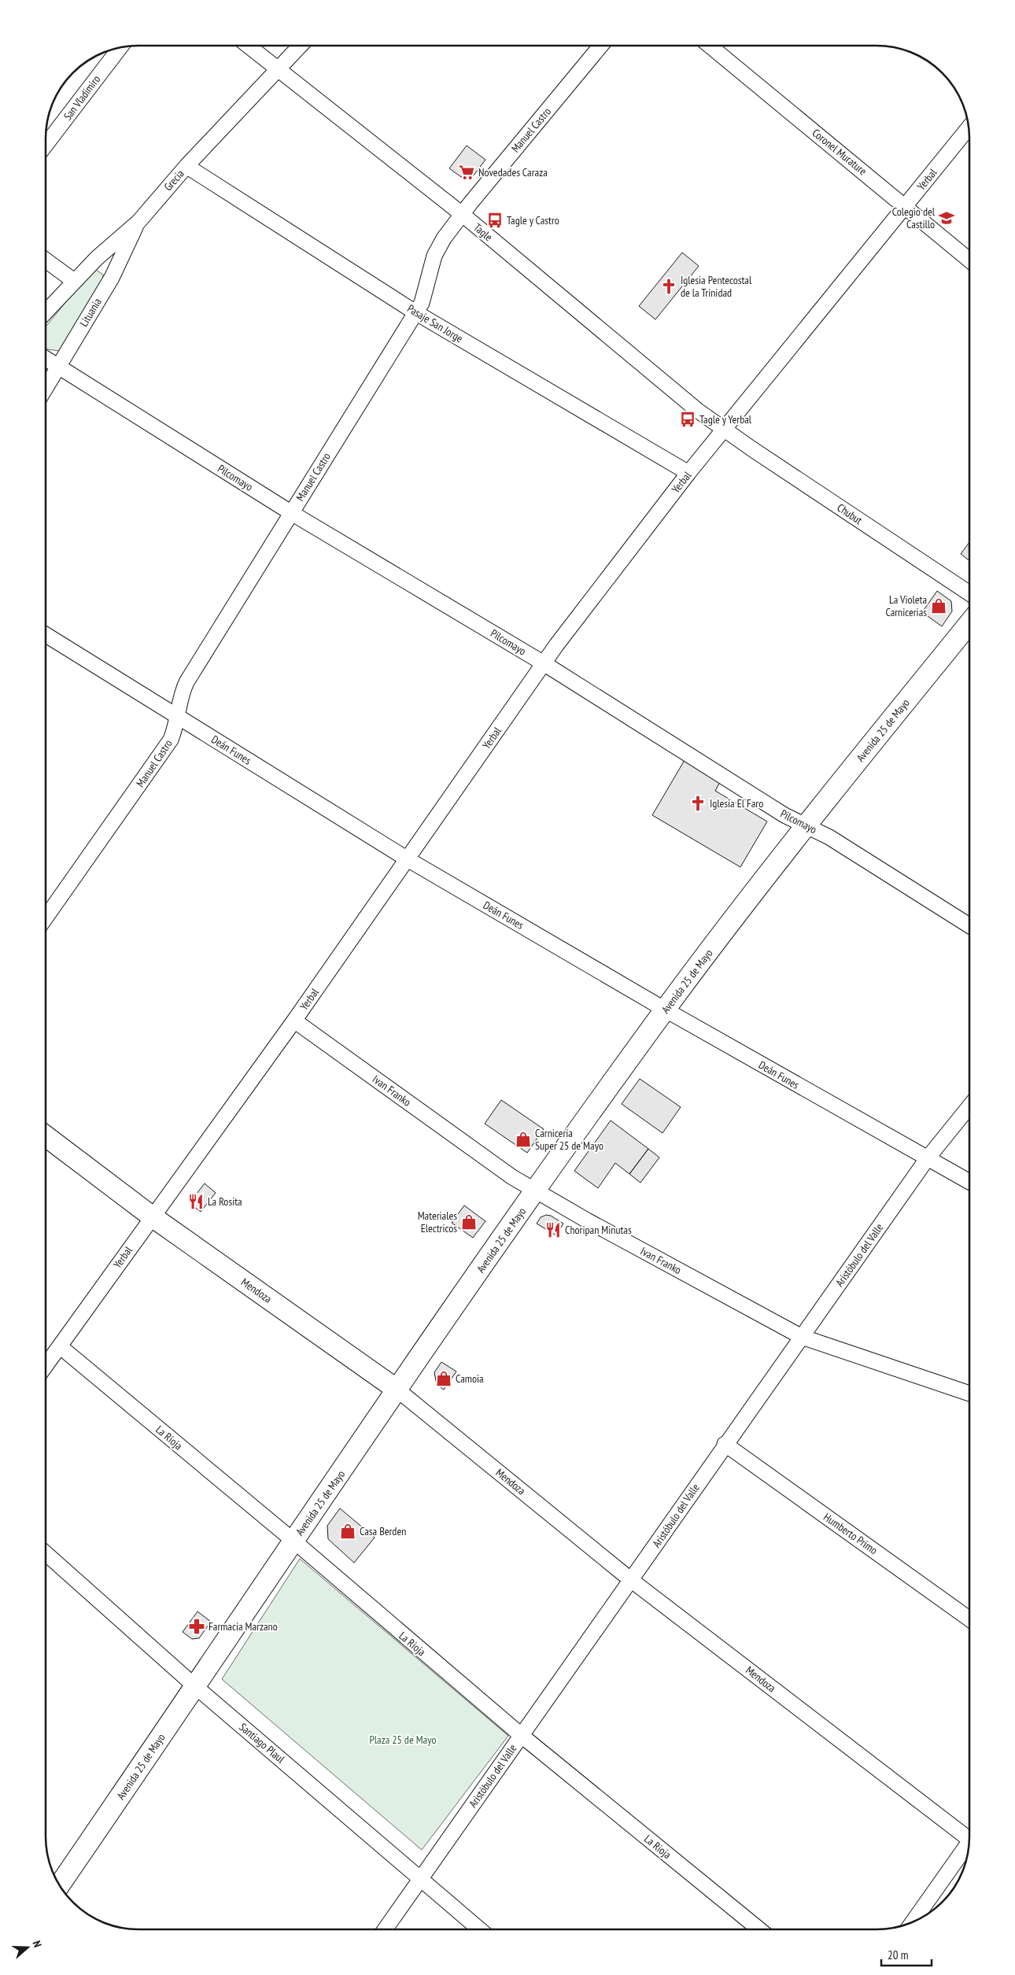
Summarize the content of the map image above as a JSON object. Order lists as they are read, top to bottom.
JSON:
{
  "streets": {
    "main road": ["Avenida 25 de Mayo", "Mendoza"],
    "street": [
      "San Vladimiro",
      "Manuel Castro",
      "Coronel Murature",
      "Yerbal",
      "Grecia",
      "Tagle",
      "Lituania",
      "Pasaje San Jorge",
      "Pilcomayo",
      "Chubut",
      "Deán Funes",
      "Ivan Franko",
      "Aristóbulo del Valle",
      "La Rioja",
      "Humberto Primo",
      "Santiago Plaul"
    ]
  },
  "crossings": [
    ["Manuel Castro", "Tagle"],
    ["Manuel Castro", "Pasaje San Jorge"],
    ["Manuel Castro", "Pilcomayo"],
    ["Manuel Castro", "Deán Funes"],
    ["Coronel Murature", "Yerbal"],
    ["Yerbal", "Tagle"],
    ["Yerbal", "Pasaje San Jorge"],
    ["Yerbal", "Pilcomayo"],
    ["Yerbal", "Chubut"],
    ["Yerbal", "Deán Funes"],
    ["Yerbal", "Ivan Franko"],
    ["Yerbal", "Mendoza"],
    ["Yerbal", "La Rioja"],
    ["Grecia", "Tagle"],
    ["Grecia", "Lituania"],
    ["Grecia", "Pasaje San Jorge"],
    ["Tagle", "Chubut"],
    ["Lituania", "Pilcomayo"],
    ["Pilcomayo", "Avenida 25 de Mayo"],
    ["Avenida 25 de Mayo", "Deán Funes"],
    ["Avenida 25 de Mayo", "Ivan Franko"],
    ["Avenida 25 de Mayo", "Mendoza"],
    ["Avenida 25 de Mayo", "La Rioja"],
    ["Avenida 25 de Mayo", "Santiago Plaul"],
    ["Deán Funes", "Aristóbulo del Valle"],
    ["Ivan Franko", "Aristóbulo del Valle"],
    ["Aristóbulo del Valle", "Mendoza"],
    ["Aristóbulo del Valle", "La Rioja"],
    ["Aristóbulo del Valle", "Humberto Primo"],
    ["Aristóbulo del Valle", "Santiago Plaul"]
  ],
  "parks": ["Plaza 25 de Mayo"],
  "places": {
    "supermarket": ["Novedades Caraza"],
    "school or university": ["Colegio del Castillo"],
    "bus stop": ["Tagle y Castro", "Tagle y Yerbal"],
    "church": ["Iglesia Pentecostal de la Trinidad", "Iglesia El Faro"],
    "shop": [
      "La Violeta Carnicerias",
      "Carnicería Super 25 de Mayo",
      "Materiales Electricos",
      "Camoia",
      "Casa Berden"
    ],
    "restaurant": ["La Rosita", "Choripan Minutas"],
    "pharmacy": ["Farmacia Marzano"]
  },
  "scale_bar": "20 m",
  "north": "right"
}
